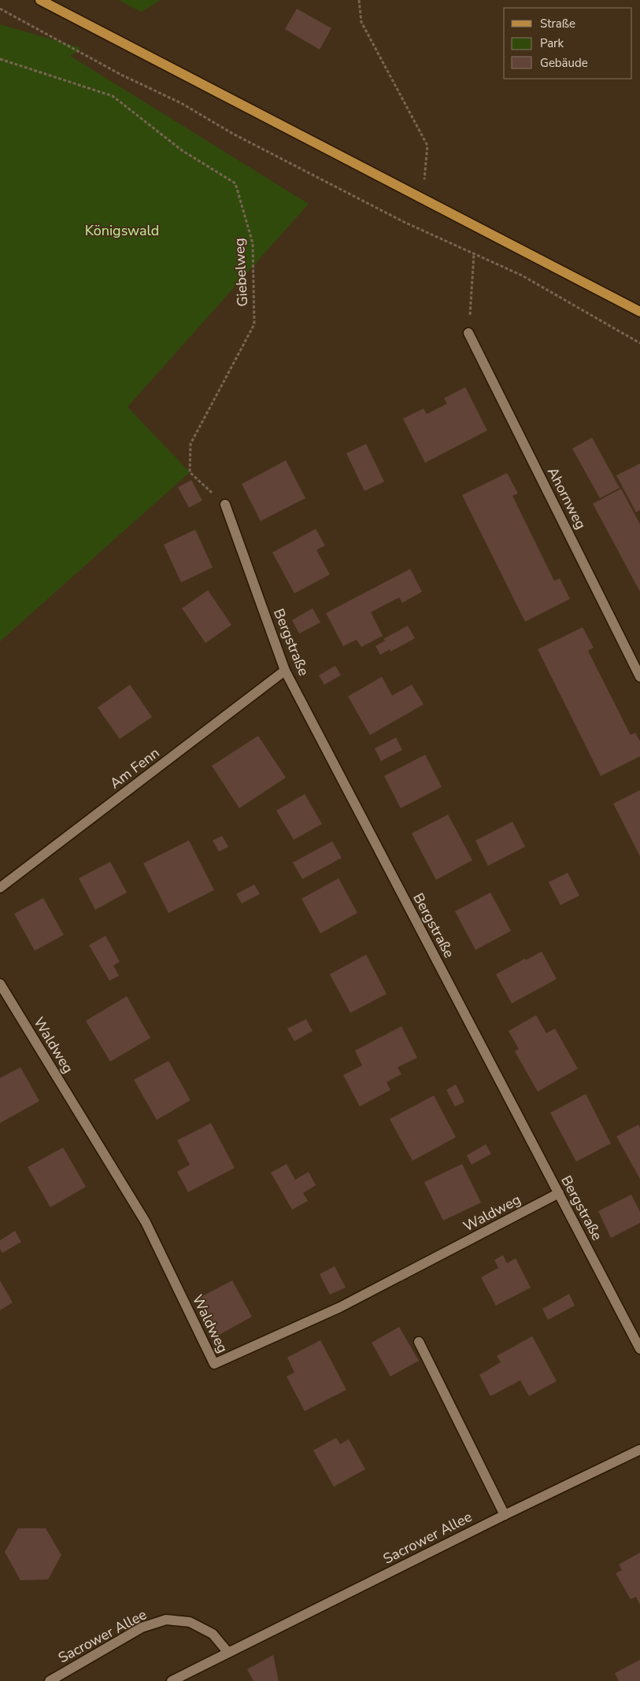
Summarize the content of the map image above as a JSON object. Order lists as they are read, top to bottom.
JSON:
{
  "streets": {
    "street": [
      "Ahornweg",
      "Bergstraße",
      "Am Fenn",
      "Waldweg",
      "Sacrower Allee"
    ],
    "path": ["Giebelweg"]
  },
  "crossings": [
    ["Giebelweg", "Bergstraße"],
    ["Bergstraße", "Am Fenn"],
    ["Bergstraße", "Waldweg"]
  ],
  "parks": ["Königswald"],
  "legend": ["Straße", "Park", "Gebäude"]
}
